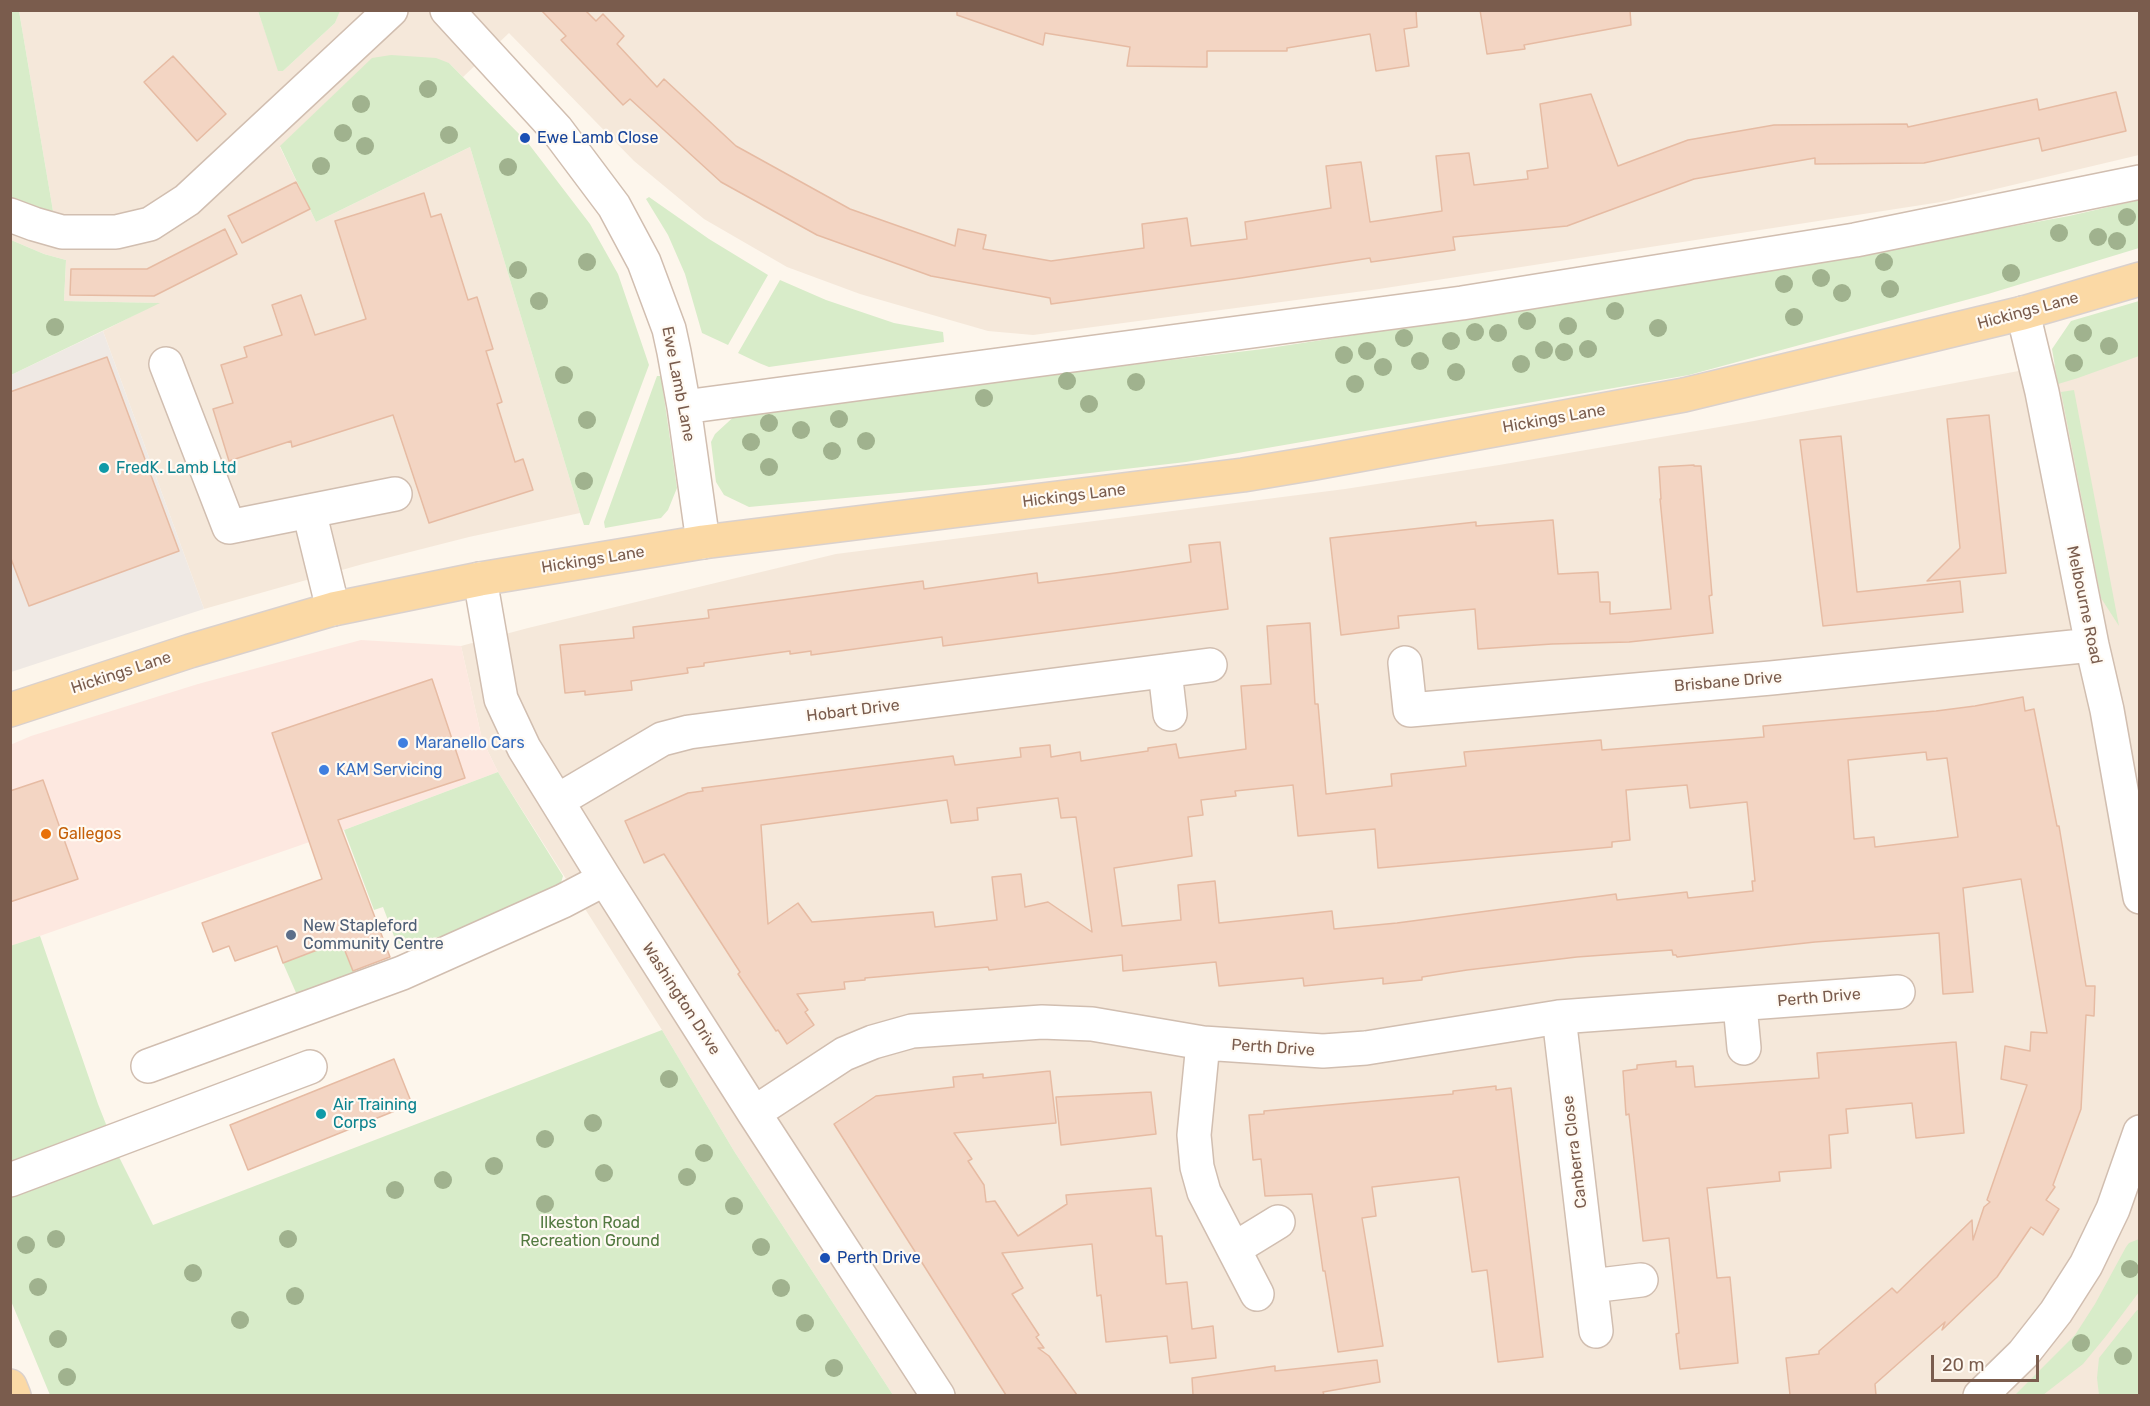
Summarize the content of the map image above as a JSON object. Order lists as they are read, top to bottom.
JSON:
{
  "streets": {
    "main road": ["Hickings Lane"],
    "street": [
      "Ewe Lamb Lane",
      "Melbourne Road",
      "Brisbane Drive",
      "Hobart Drive",
      "Perth Drive",
      "Washington Drive",
      "Canberra Close"
    ]
  },
  "crossings": [
    ["Hickings Lane", "Ewe Lamb Lane"],
    ["Hickings Lane", "Melbourne Road"],
    ["Hickings Lane", "Washington Drive"],
    ["Melbourne Road", "Brisbane Drive"],
    ["Hobart Drive", "Washington Drive"],
    ["Perth Drive", "Washington Drive"],
    ["Perth Drive", "Canberra Close"]
  ],
  "parks": ["Ilkeston Road Recreation Ground"],
  "places": [
    "Ewe Lamb Close",
    "FredK. Lamb Ltd",
    "Maranello Cars",
    "KAM Servicing",
    "Gallegos",
    "New Stapleford Community Centre",
    "Air Training Corps",
    "Perth Drive"
  ],
  "scale_bar": "20 m"
}
